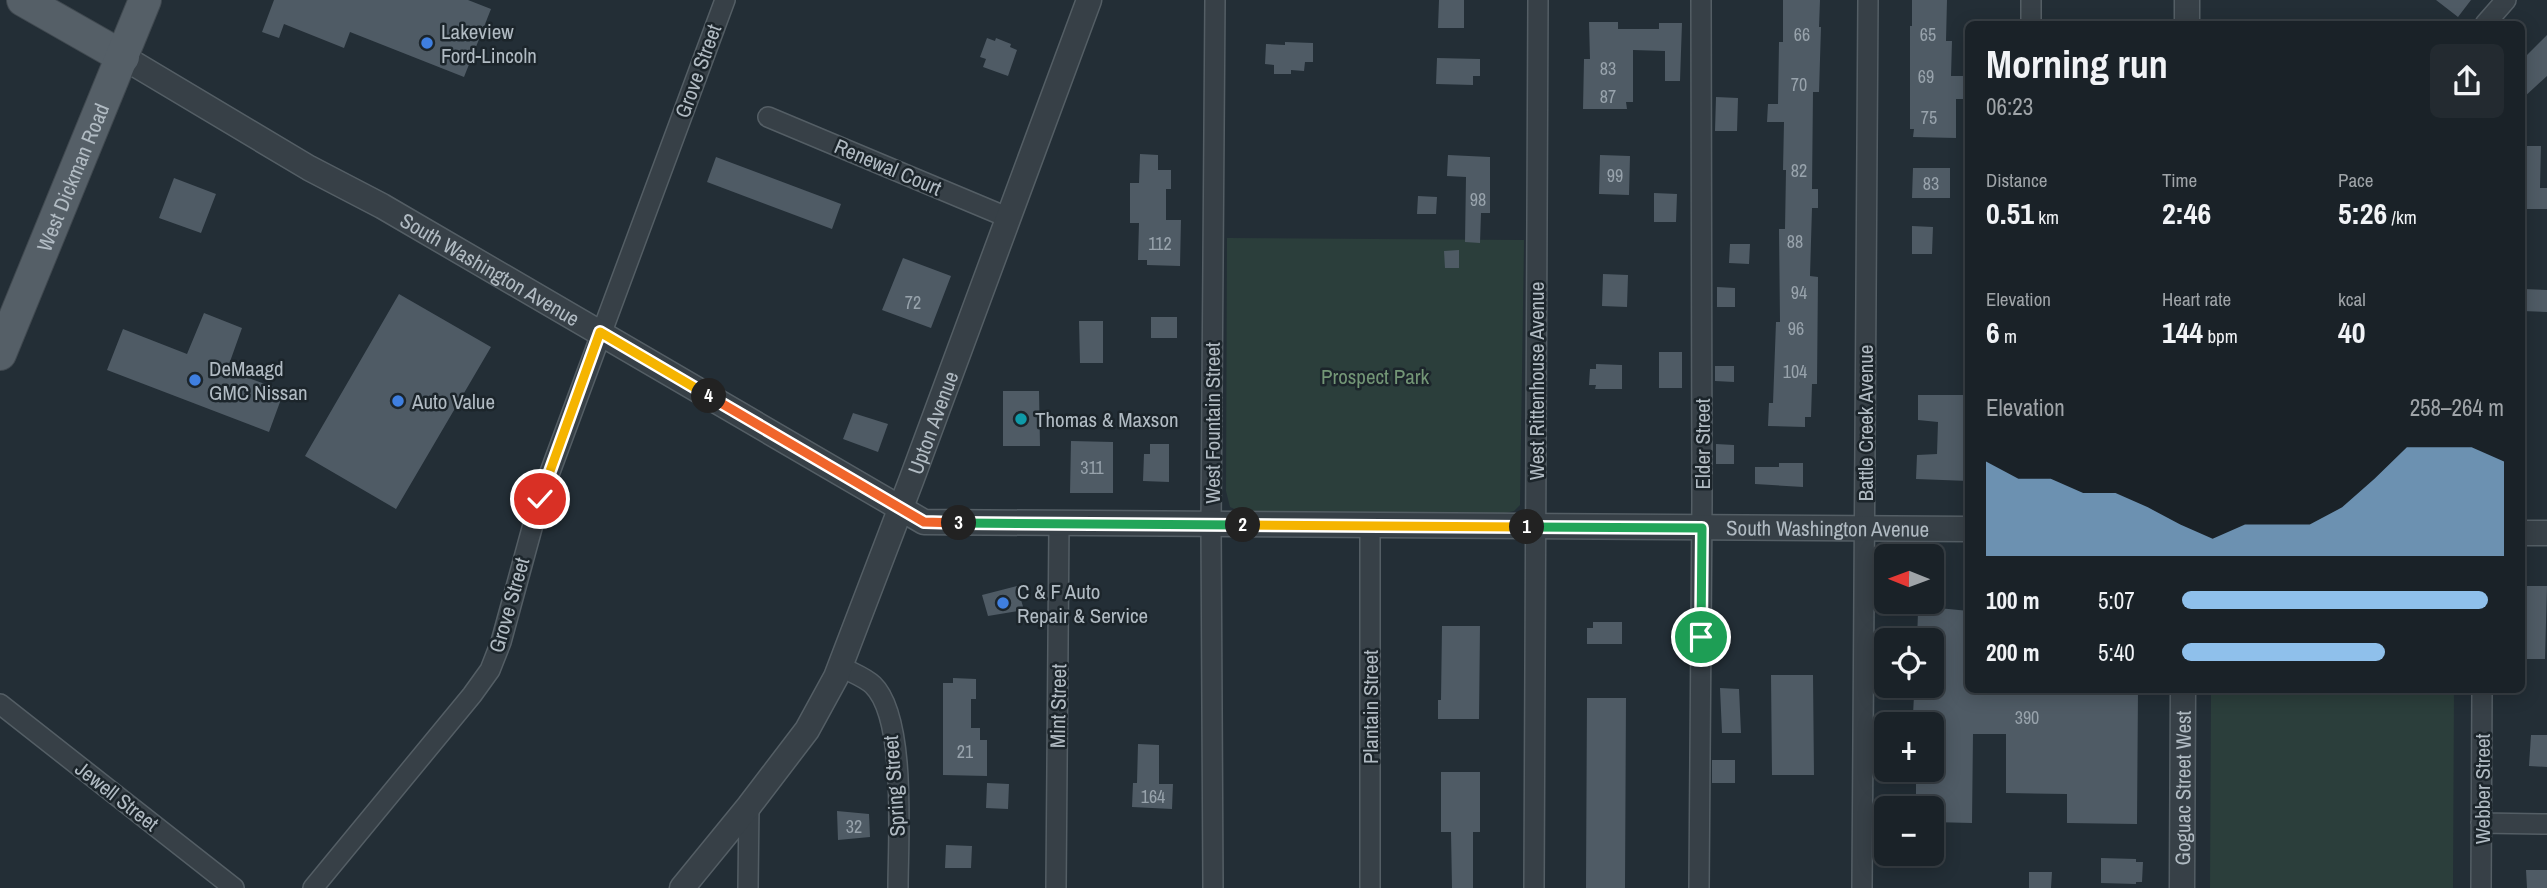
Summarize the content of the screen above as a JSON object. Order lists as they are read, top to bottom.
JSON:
{
  "streets": {
    "main road": ["West Dickman Road", "South Washington Avenue"],
    "street": [
      "Grove Street",
      "Renewal Court",
      "West Rittenhouse Avenue",
      "Upton Avenue",
      "West Fountain Street",
      "Battle Creek Avenue",
      "Elder Street",
      "Mint Street",
      "Plantain Street",
      "Spring Street",
      "Goguac Street West",
      "Webber Street",
      "Jewell Street"
    ]
  },
  "crossings": [
    ["Grove Street", "South Washington Avenue"],
    ["Renewal Court", "Upton Avenue"],
    ["West Dickman Road", "South Washington Avenue"],
    ["South Washington Avenue", "West Rittenhouse Avenue"],
    ["South Washington Avenue", "Upton Avenue"],
    ["South Washington Avenue", "West Fountain Street"],
    ["South Washington Avenue", "Battle Creek Avenue"],
    ["South Washington Avenue", "Elder Street"],
    ["South Washington Avenue", "Mint Street"],
    ["South Washington Avenue", "Plantain Street"],
    ["Upton Avenue", "Spring Street"]
  ],
  "parks": ["Prospect Park"],
  "places": [
    "Lakeview Ford-Lincoln",
    "DeMaagd GMC Nissan",
    "Auto Value",
    "Thomas & Maxson",
    "C & F Auto Repair & Service"
  ],
  "house_numbers": [
    "66",
    "65",
    "83",
    "69",
    "70",
    "87",
    "75",
    "82",
    "99",
    "83",
    "98",
    "88",
    "112",
    "94",
    "72",
    "96",
    "104",
    "311",
    "390",
    "21",
    "164",
    "32"
  ],
  "north": "left",
  "page": {
    "heading": ["Morning run", "06:23"],
    "stats": [
      ["Distance", "0.51 km"],
      ["Time", "2:46"],
      ["Pace", "5:26 /km"],
      ["Elevation", "6 m"],
      ["Heart rate", "144 bpm"],
      ["kcal", "40"]
    ],
    "pins": [
      "4",
      "3",
      "2",
      "1"
    ],
    "chart": ["Elevation", "258–264 m"],
    "map_buttons": ["+", "−"],
    "list": [
      {
        "name": "100 m",
        "note": "5:07"
      },
      {
        "name": "200 m",
        "note": "5:40"
      }
    ]
  }
}
